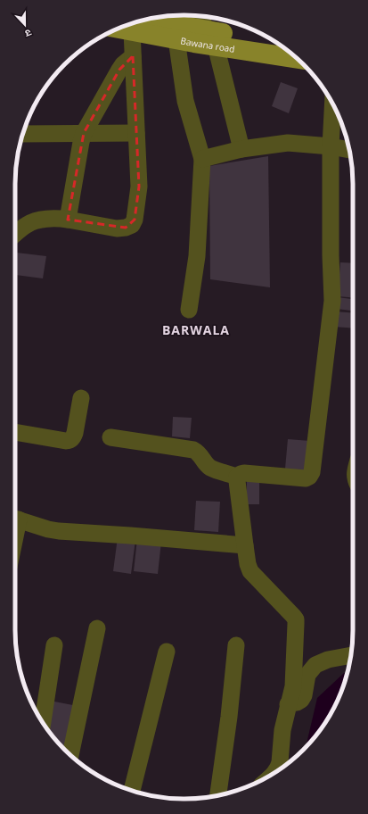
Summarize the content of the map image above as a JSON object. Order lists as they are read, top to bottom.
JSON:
{
  "streets": {
    "main road": ["Bawana road"]
  },
  "districts": ["BARWALA"],
  "north": "bottom"
}
